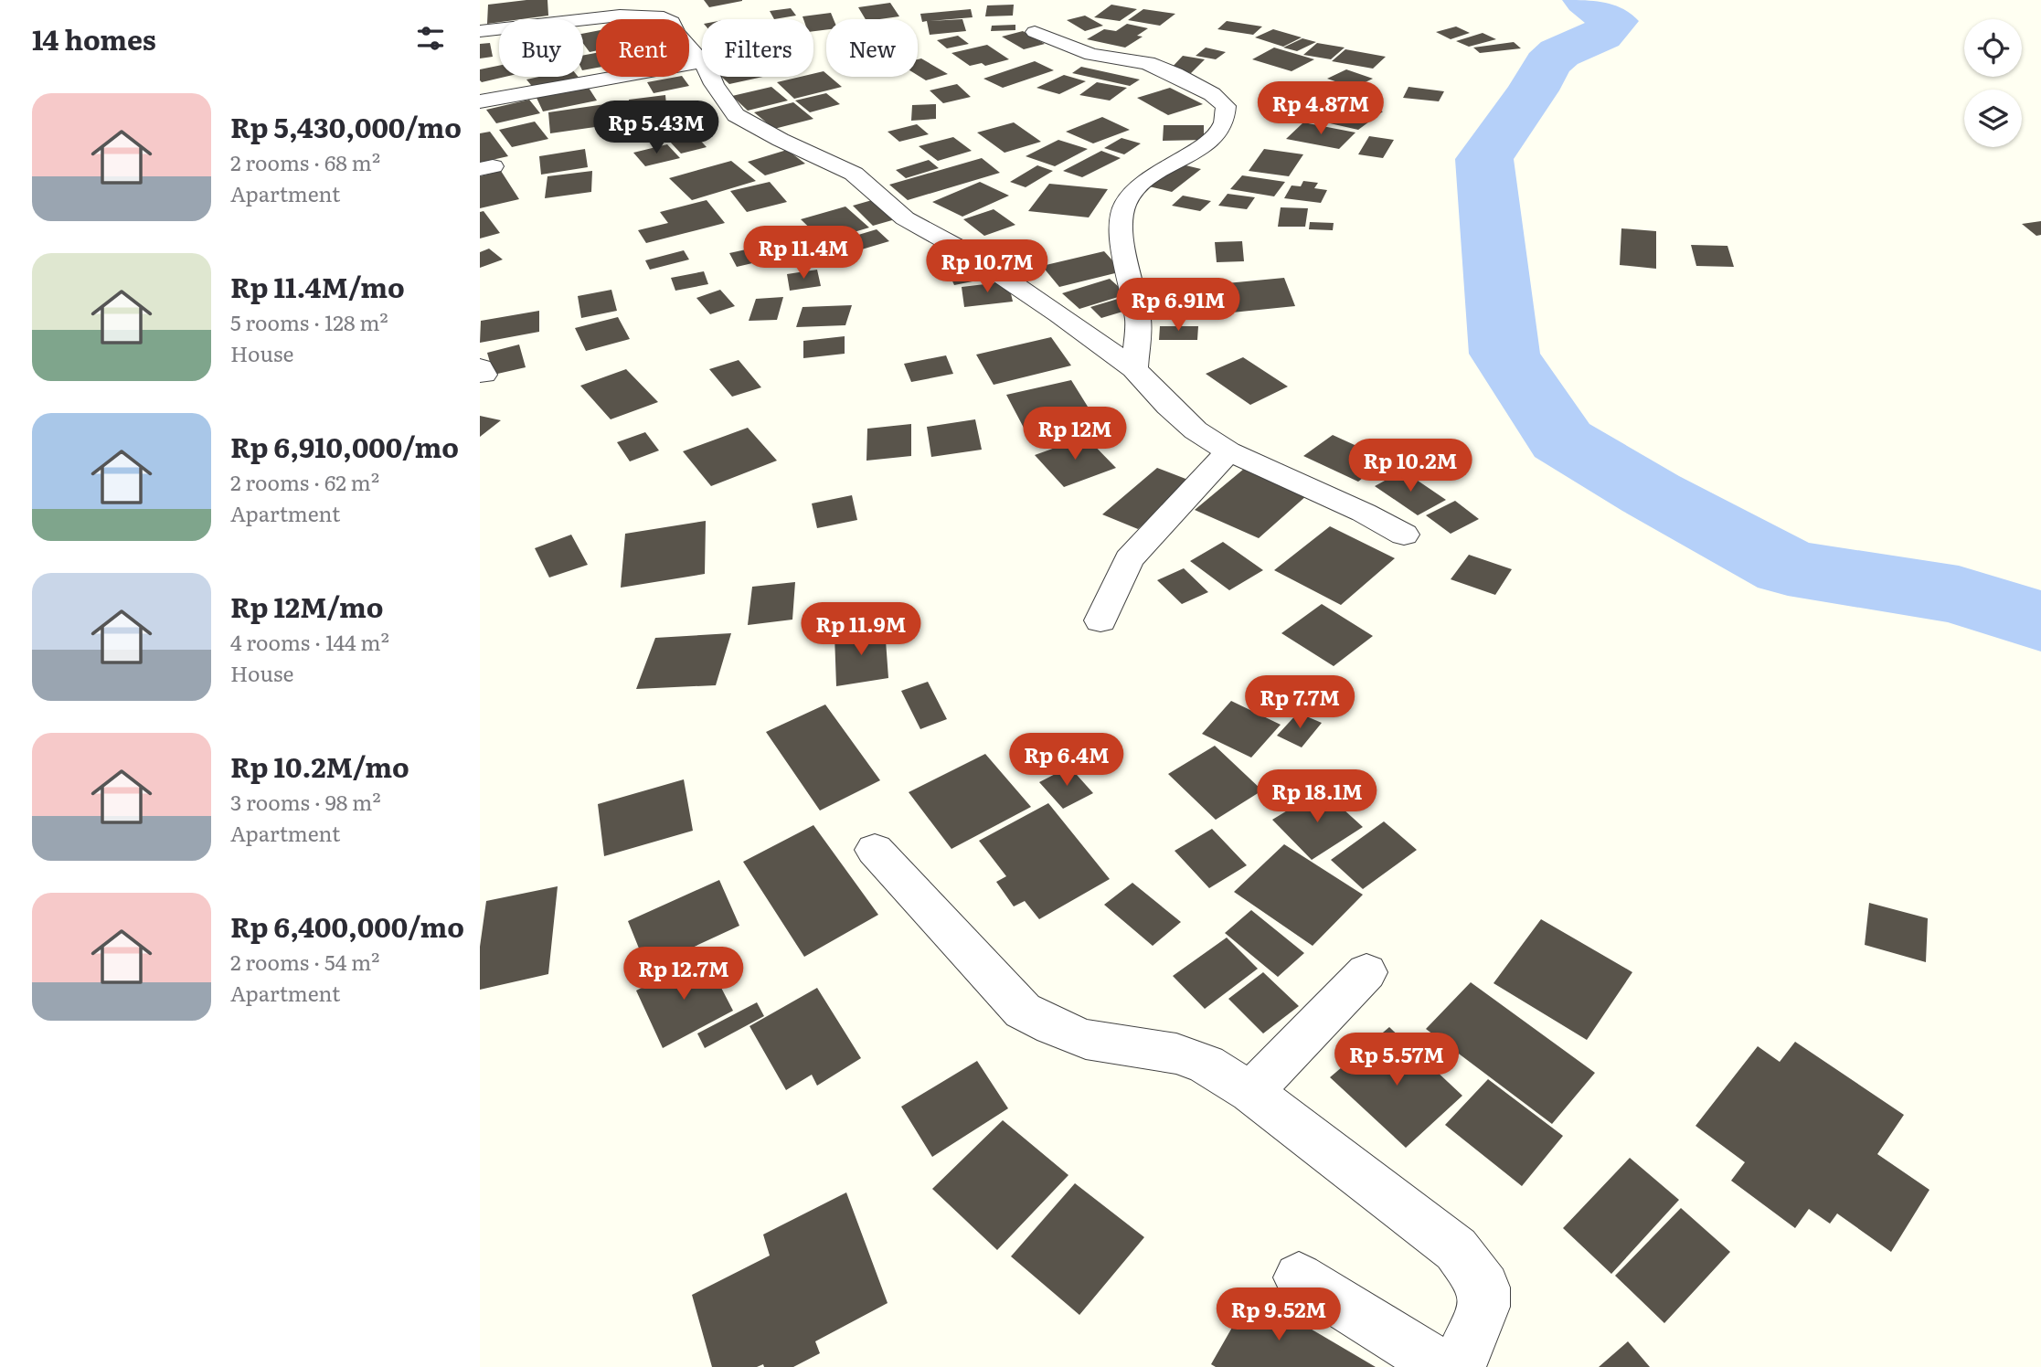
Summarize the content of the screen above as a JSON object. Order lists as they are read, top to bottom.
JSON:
{
  "page": {
    "heading": "14 homes",
    "chip": [
      "Buy",
      "Rent",
      "Filters",
      "New"
    ],
    "list": [
      {
        "name": "Rp 5,430,000/mo",
        "note": "2 rooms · 68 m² · Apartment"
      },
      {
        "name": "Rp 11.4M/mo",
        "note": "5 rooms · 128 m² · House"
      },
      {
        "name": "Rp 6,910,000/mo",
        "note": "2 rooms · 62 m² · Apartment"
      },
      {
        "name": "Rp 12M/mo",
        "note": "4 rooms · 144 m² · House"
      },
      {
        "name": "Rp 10.2M/mo",
        "note": "3 rooms · 98 m² · Apartment"
      },
      {
        "name": "Rp 6,400,000/mo",
        "note": "2 rooms · 54 m² · Apartment"
      }
    ],
    "price": [
      "Rp 4.87M",
      "Rp 5.43M",
      "Rp 11.4M",
      "Rp 10.7M",
      "Rp 6.91M",
      "Rp 12M",
      "Rp 10.2M",
      "Rp 11.9M",
      "Rp 7.7M",
      "Rp 6.4M",
      "Rp 18.1M",
      "Rp 12.7M",
      "Rp 5.57M",
      "Rp 9.52M"
    ]
  }
}
